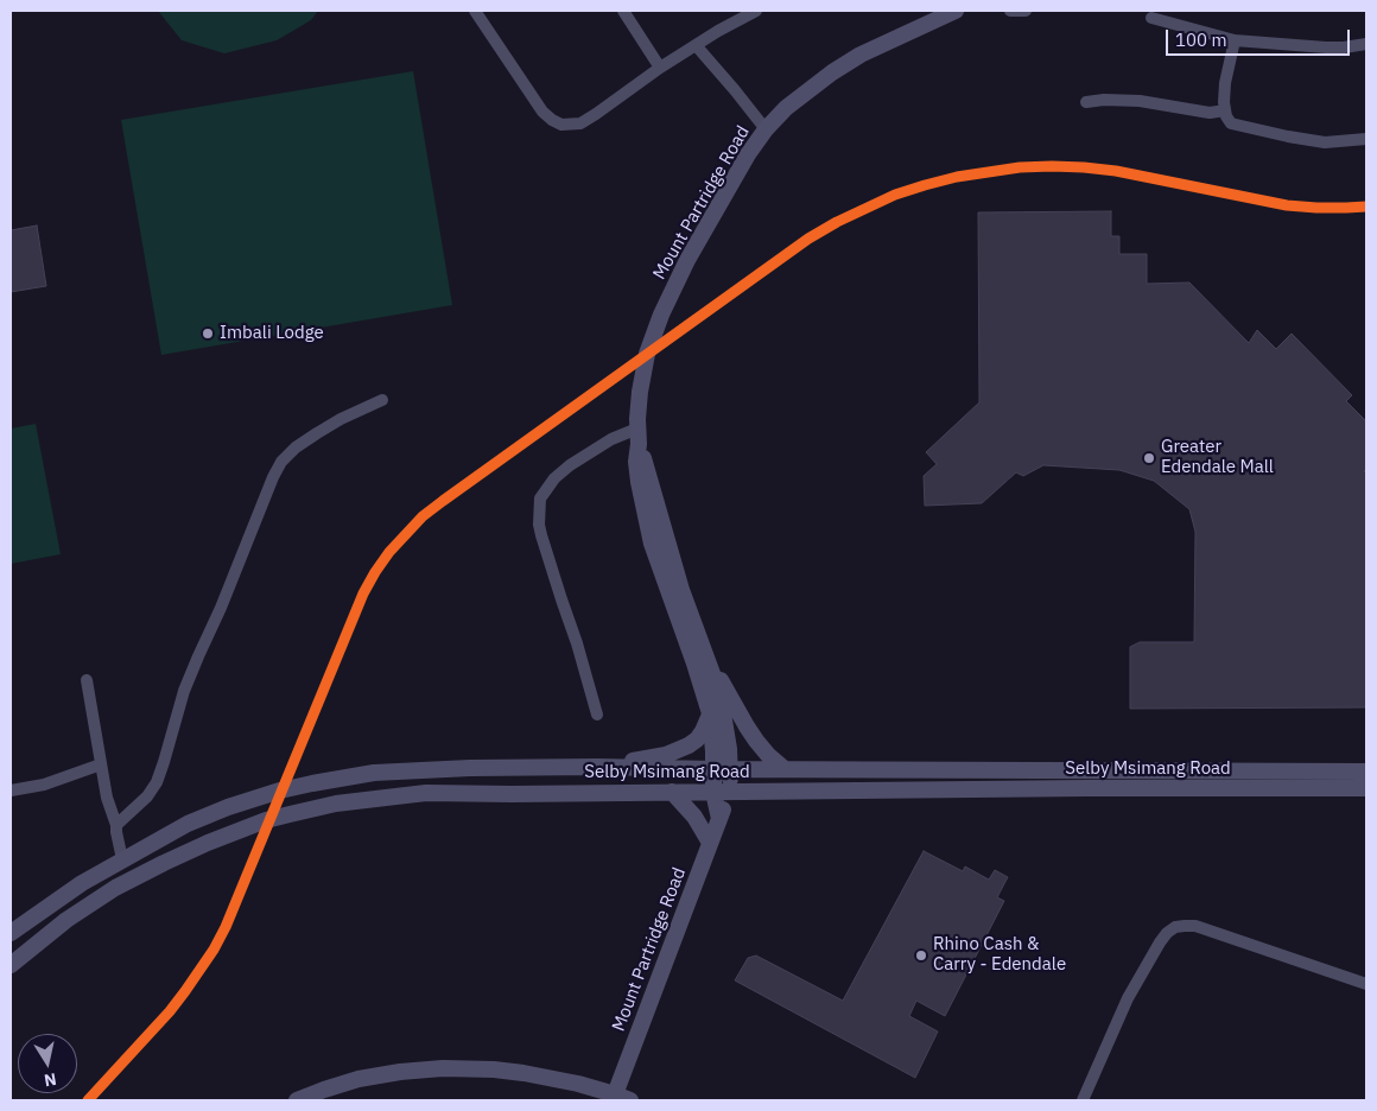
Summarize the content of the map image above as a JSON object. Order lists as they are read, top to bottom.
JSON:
{
  "streets": {
    "main road": ["Mount Partridge Road", "Selby Msimang Road"]
  },
  "crossings": [
    ["Mount Partridge Road", "Selby Msimang Road"]
  ],
  "places": ["Imbali Lodge", "Greater Edendale Mall", "Rhino Cash & Carry - Edendale"],
  "scale_bar": "100 m",
  "north": "bottom"
}
